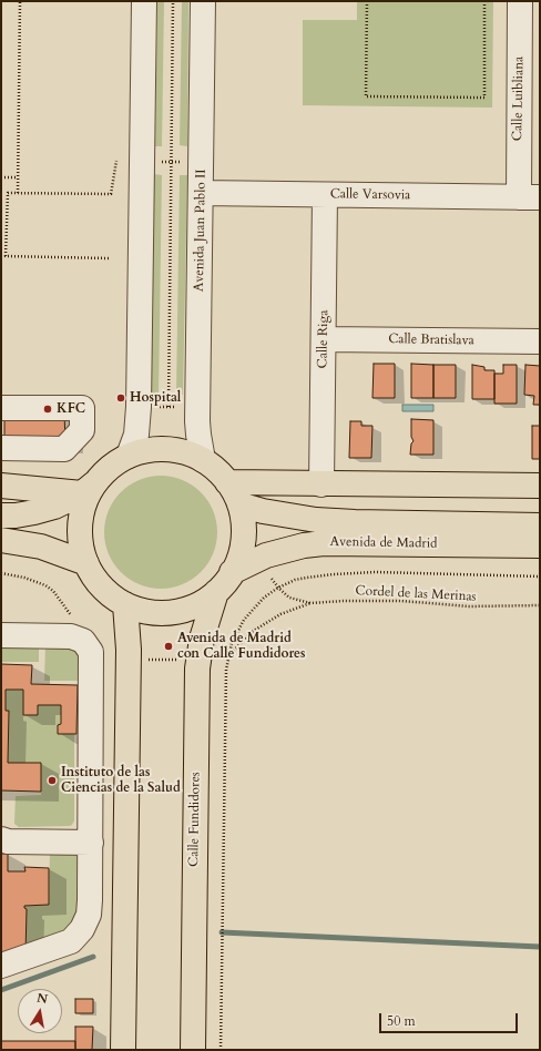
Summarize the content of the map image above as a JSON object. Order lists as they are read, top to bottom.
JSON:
{
  "streets": {
    "main road": ["Avenida de Madrid", "Calle Fundidores"],
    "street": [
      "Calle Luibliana",
      "Calle Varsovia",
      "Avenida Juan Pablo II",
      "Calle Riga",
      "Calle Bratislava"
    ],
    "path": ["Cordel de las Merinas"]
  },
  "crossings": [
    ["Calle Luibliana", "Calle Varsovia"],
    ["Calle Varsovia", "Avenida Juan Pablo II"],
    ["Calle Varsovia", "Calle Riga"],
    ["Avenida Juan Pablo II", "Avenida de Madrid"],
    ["Calle Riga", "Calle Bratislava"],
    ["Avenida de Madrid", "Calle Fundidores"]
  ],
  "places": [
    "Hospital",
    "KFC",
    "Avenida de Madrid con Calle Fundidores",
    "Instituto de las Ciencias de la Salud"
  ],
  "scale_bar": "50 m",
  "north": "top"
}
